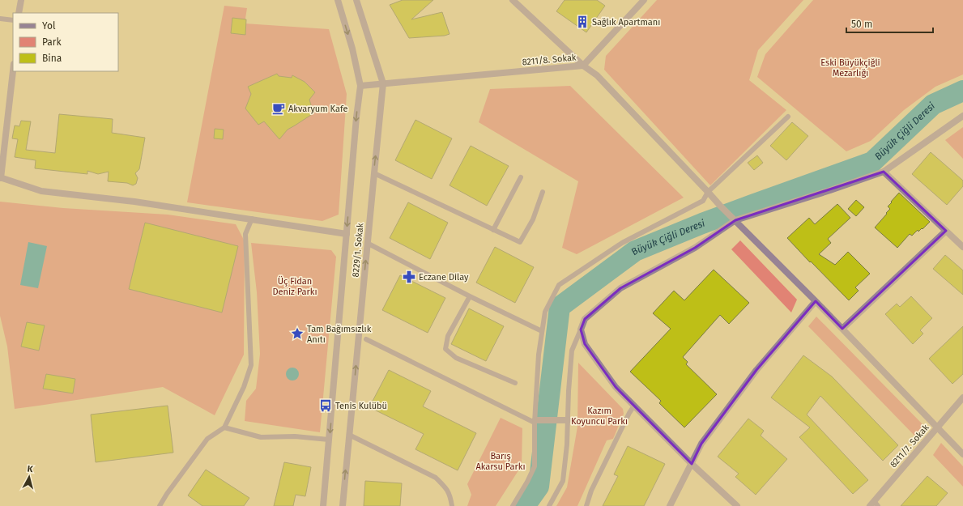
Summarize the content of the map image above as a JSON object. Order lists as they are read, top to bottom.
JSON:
{
  "streets": {
    "street": ["8211/8. Sokak", "8229/1. Sokak", "8211/7. Sokak"]
  },
  "crossings": [
    ["8211/8. Sokak", "8229/1. Sokak"],
    ["8211/8. Sokak", "8211/7. Sokak"]
  ],
  "water": ["Büyük Çiğli Deresi"],
  "parks": [
    "Eski Büyükçiğli Mezarlığı",
    "Üç Fidan Deniz Parkı",
    "Kazım Koyuncu Parkı",
    "Barış Akarsu Parkı"
  ],
  "places": {
    "building": ["Sağlık Apartmanı"],
    "cafe": ["Akvaryum Kafe"],
    "pharmacy": ["Eczane Dilay"],
    "place": ["Tam Bağımsızlık Anıtı"],
    "bus stop": ["Tenis Kulübü"]
  },
  "legend": ["Yol", "Park", "Bina"],
  "scale_bar": "50 m",
  "north": "top"
}
